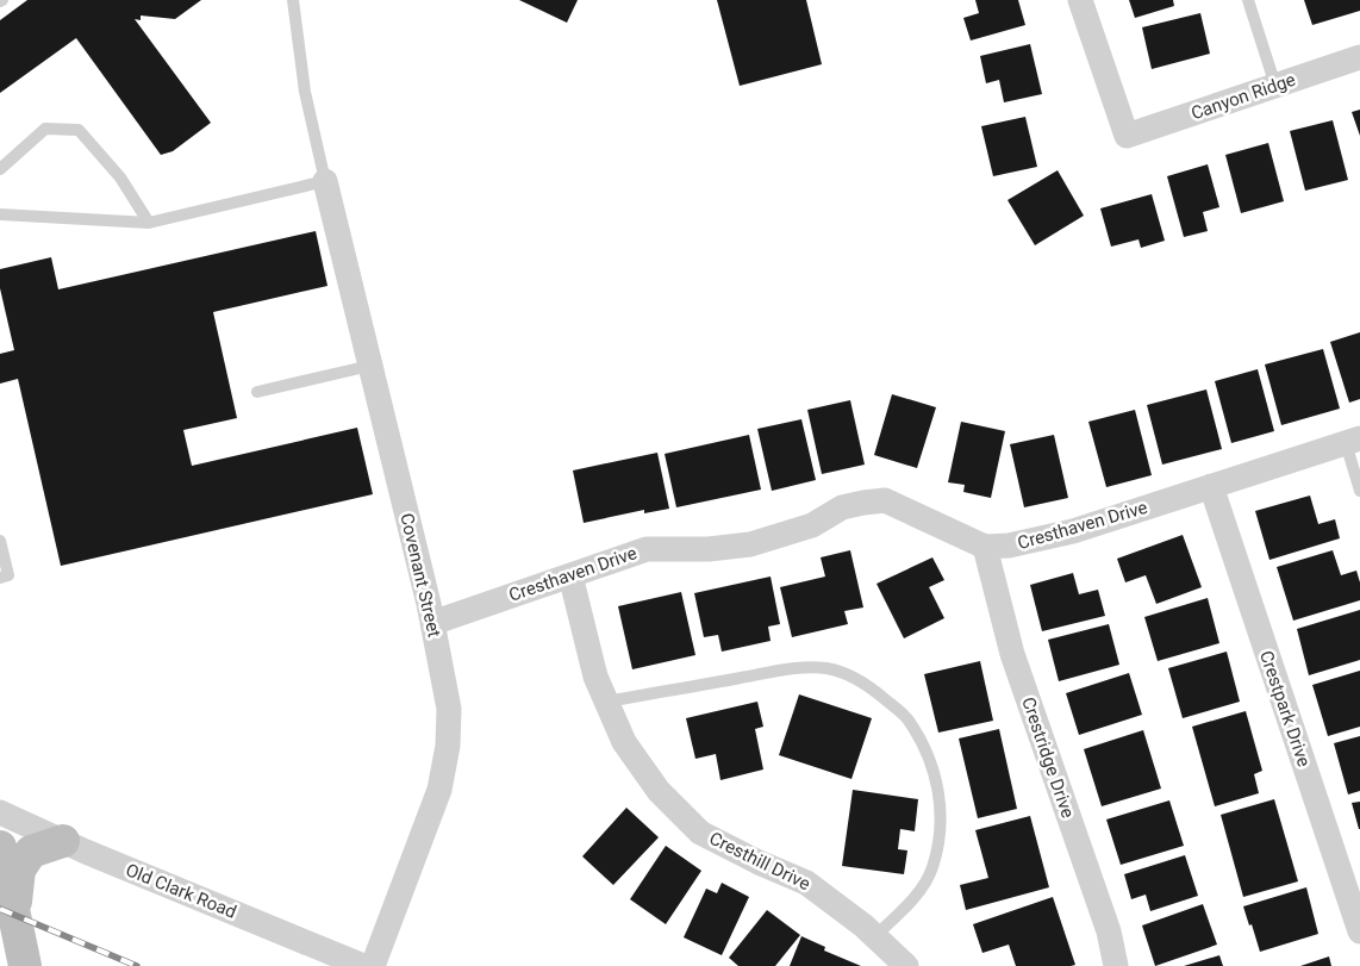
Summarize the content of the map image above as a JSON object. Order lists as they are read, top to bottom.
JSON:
{
  "streets": {
    "street": [
      "Canyon Ridge",
      "Cresthaven Drive",
      "Covenant Street",
      "Crestpark Drive",
      "Crestridge Drive",
      "Cresthill Drive",
      "Old Clark Road"
    ]
  },
  "crossings": [
    ["Cresthaven Drive", "Covenant Street"],
    ["Cresthaven Drive", "Crestpark Drive"],
    ["Cresthaven Drive", "Crestridge Drive"],
    ["Cresthaven Drive", "Cresthill Drive"]
  ]
}
